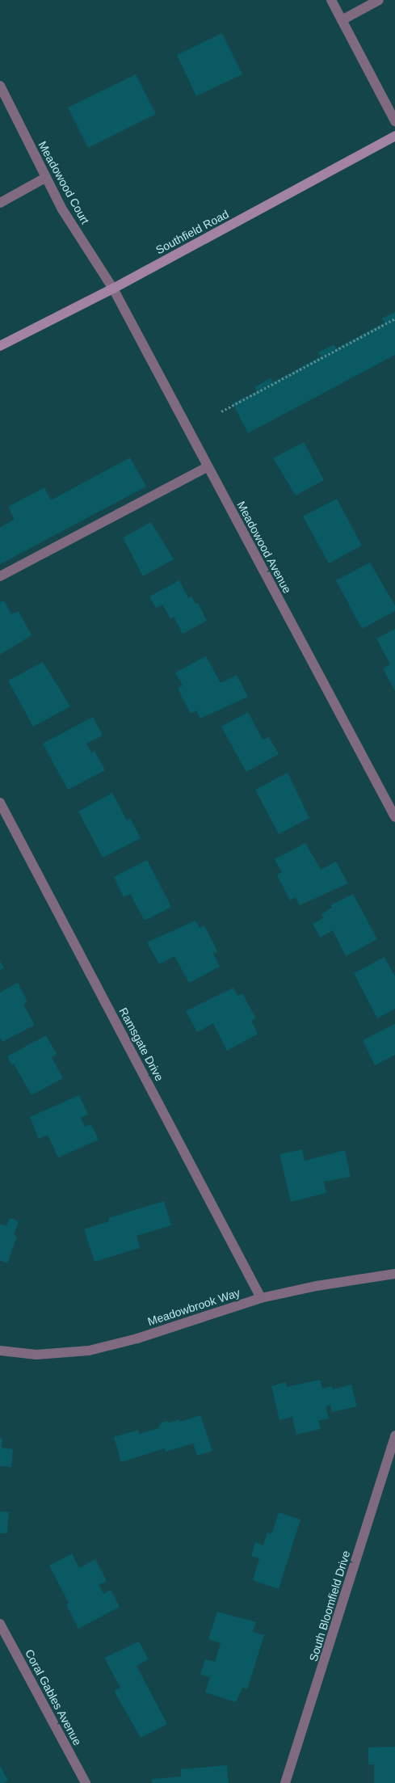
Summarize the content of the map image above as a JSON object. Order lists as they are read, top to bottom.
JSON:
{
  "streets": {
    "main road": ["Southfield Road"],
    "street": [
      "Meadowood Court",
      "Meadowood Avenue",
      "Ramsgate Drive",
      "Meadowbrook Way",
      "South Bloomfield Drive",
      "Coral Gables Avenue"
    ]
  },
  "crossings": [
    ["Meadowood Court", "Southfield Road"],
    ["Meadowood Court", "Meadowood Avenue"],
    ["Southfield Road", "Meadowood Avenue"],
    ["Ramsgate Drive", "Meadowbrook Way"]
  ]
}
